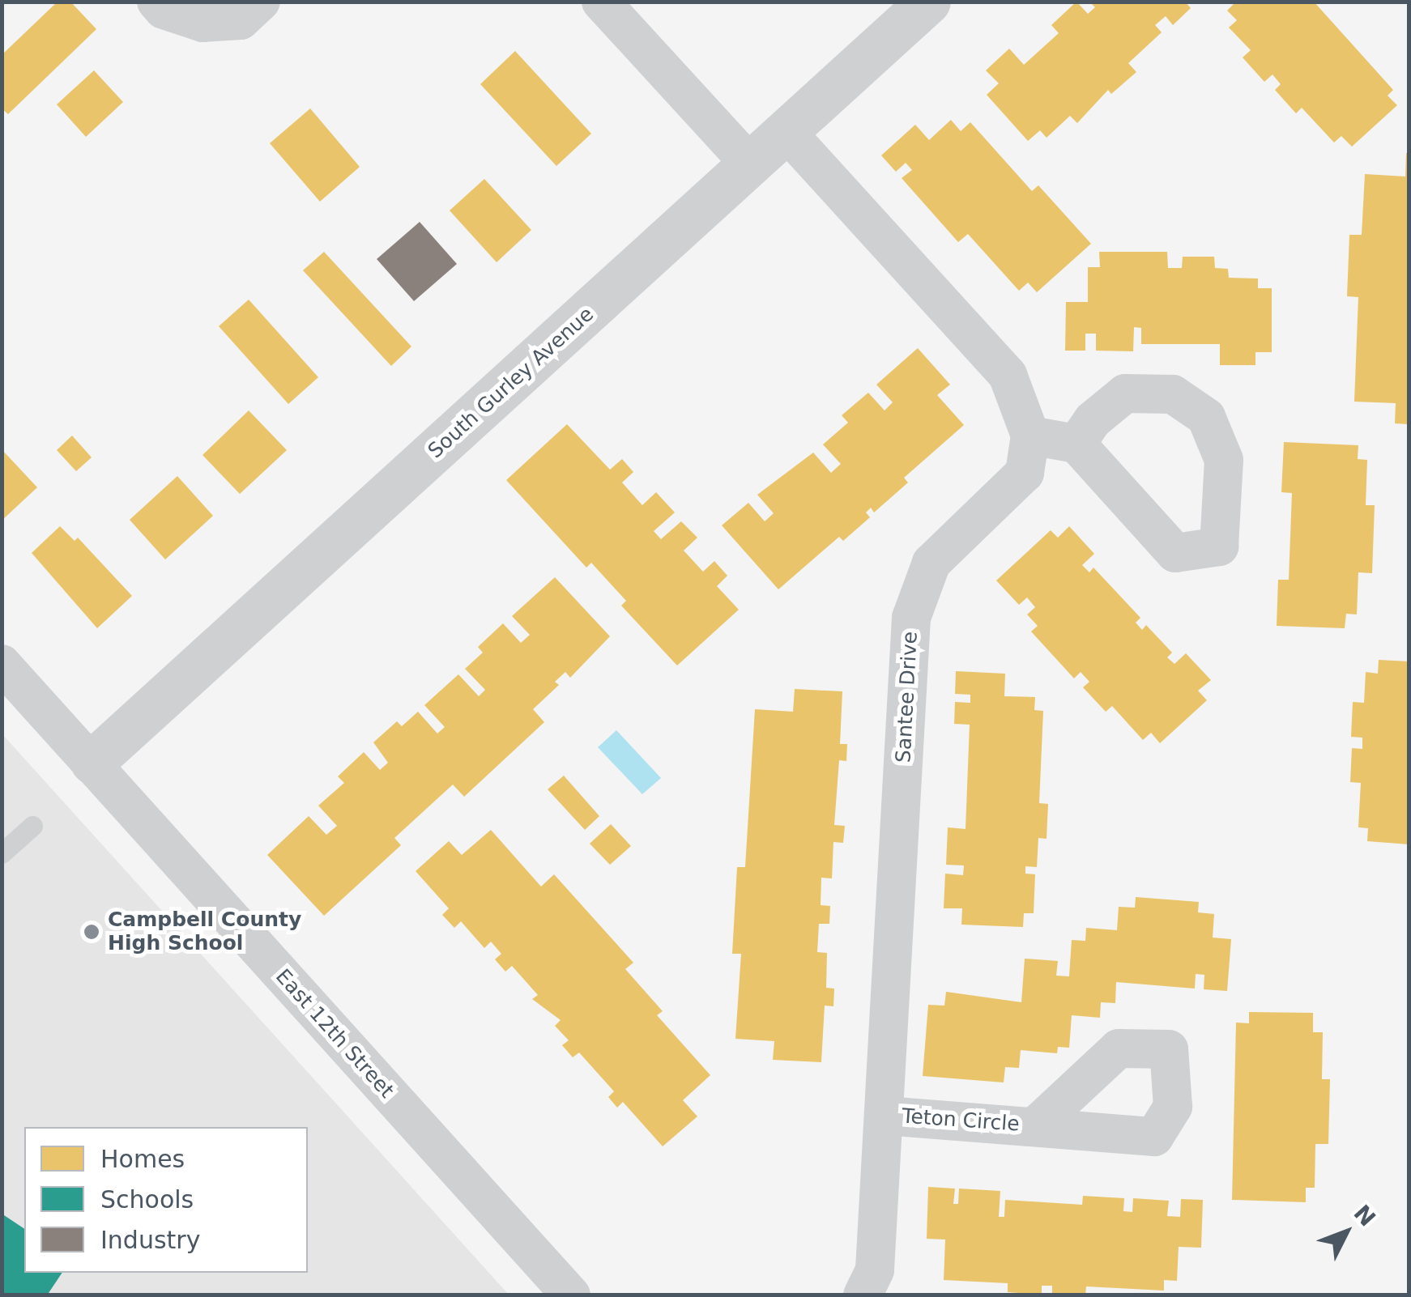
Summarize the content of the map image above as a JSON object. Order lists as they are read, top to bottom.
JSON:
{
  "streets": {
    "street": [
      "South Gurley Avenue",
      "Santee Drive",
      "East 12th Street",
      "Teton Circle"
    ]
  },
  "crossings": [
    ["South Gurley Avenue", "East 12th Street"],
    ["Santee Drive", "Teton Circle"]
  ],
  "places": ["Campbell County High School"],
  "legend": ["Homes", "Schools", "Industry"],
  "north": "top right"
}
